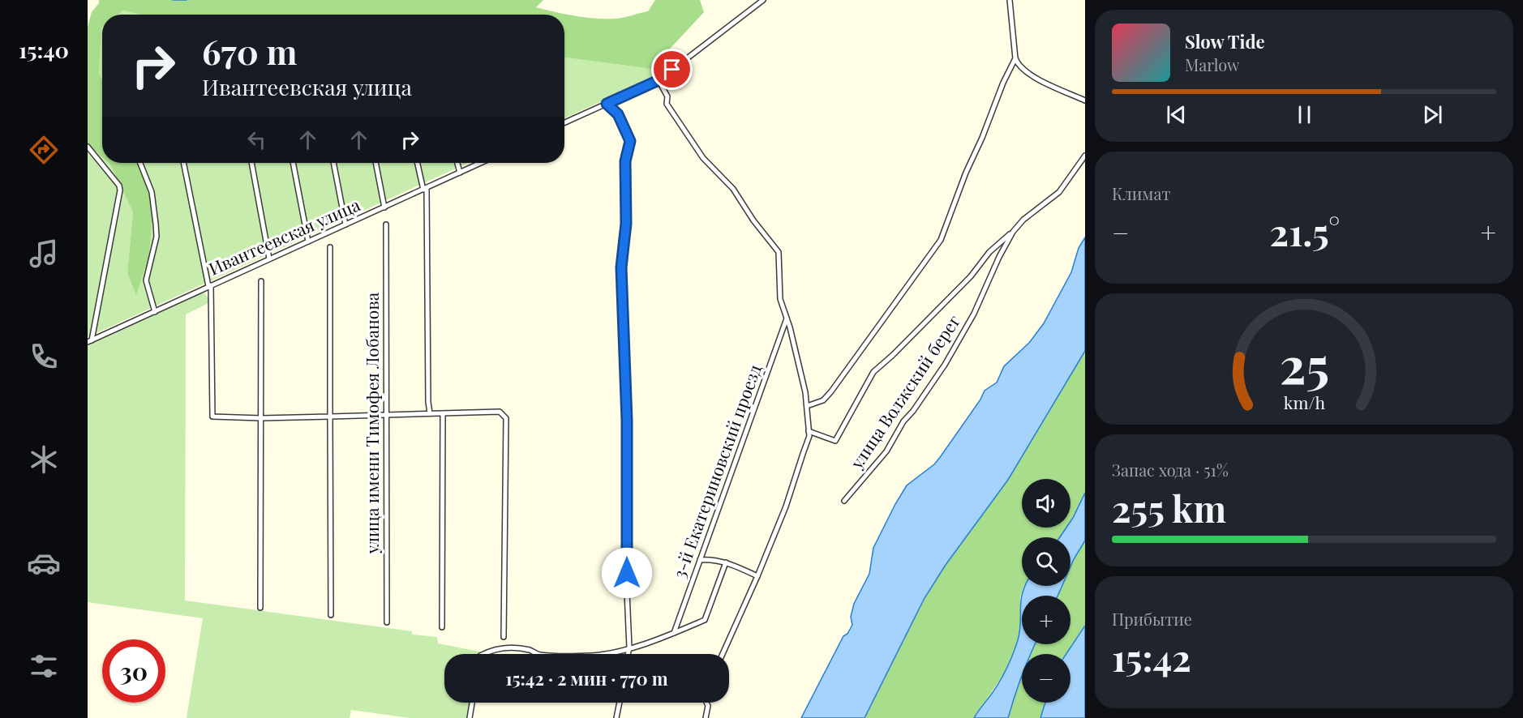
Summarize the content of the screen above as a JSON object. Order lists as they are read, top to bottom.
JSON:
{
  "streets": {
    "street": [
      "Ивантеевская улица",
      "улица Волжский берег",
      "улица имени Тимофея Лобанова",
      "3-й Екатериновский проезд"
    ]
  },
  "page": {
    "tabs": "15:40",
    "turn": ["670 m", "Ивантеевская улица"],
    "song": ["Slow Tide", "Marlow"],
    "tile": [
      "Климат",
      ["Запас хода · 51%", "255 km"],
      ["Прибытие", "15:42"]
    ],
    "heat": ["−", "21.5°", "+"],
    "map_buttons": ["+", "−"],
    "limit": "30",
    "trip": "15:42 · 2 мин · 770 m",
    "gauge": ["25", "km/h"]
  }
}
